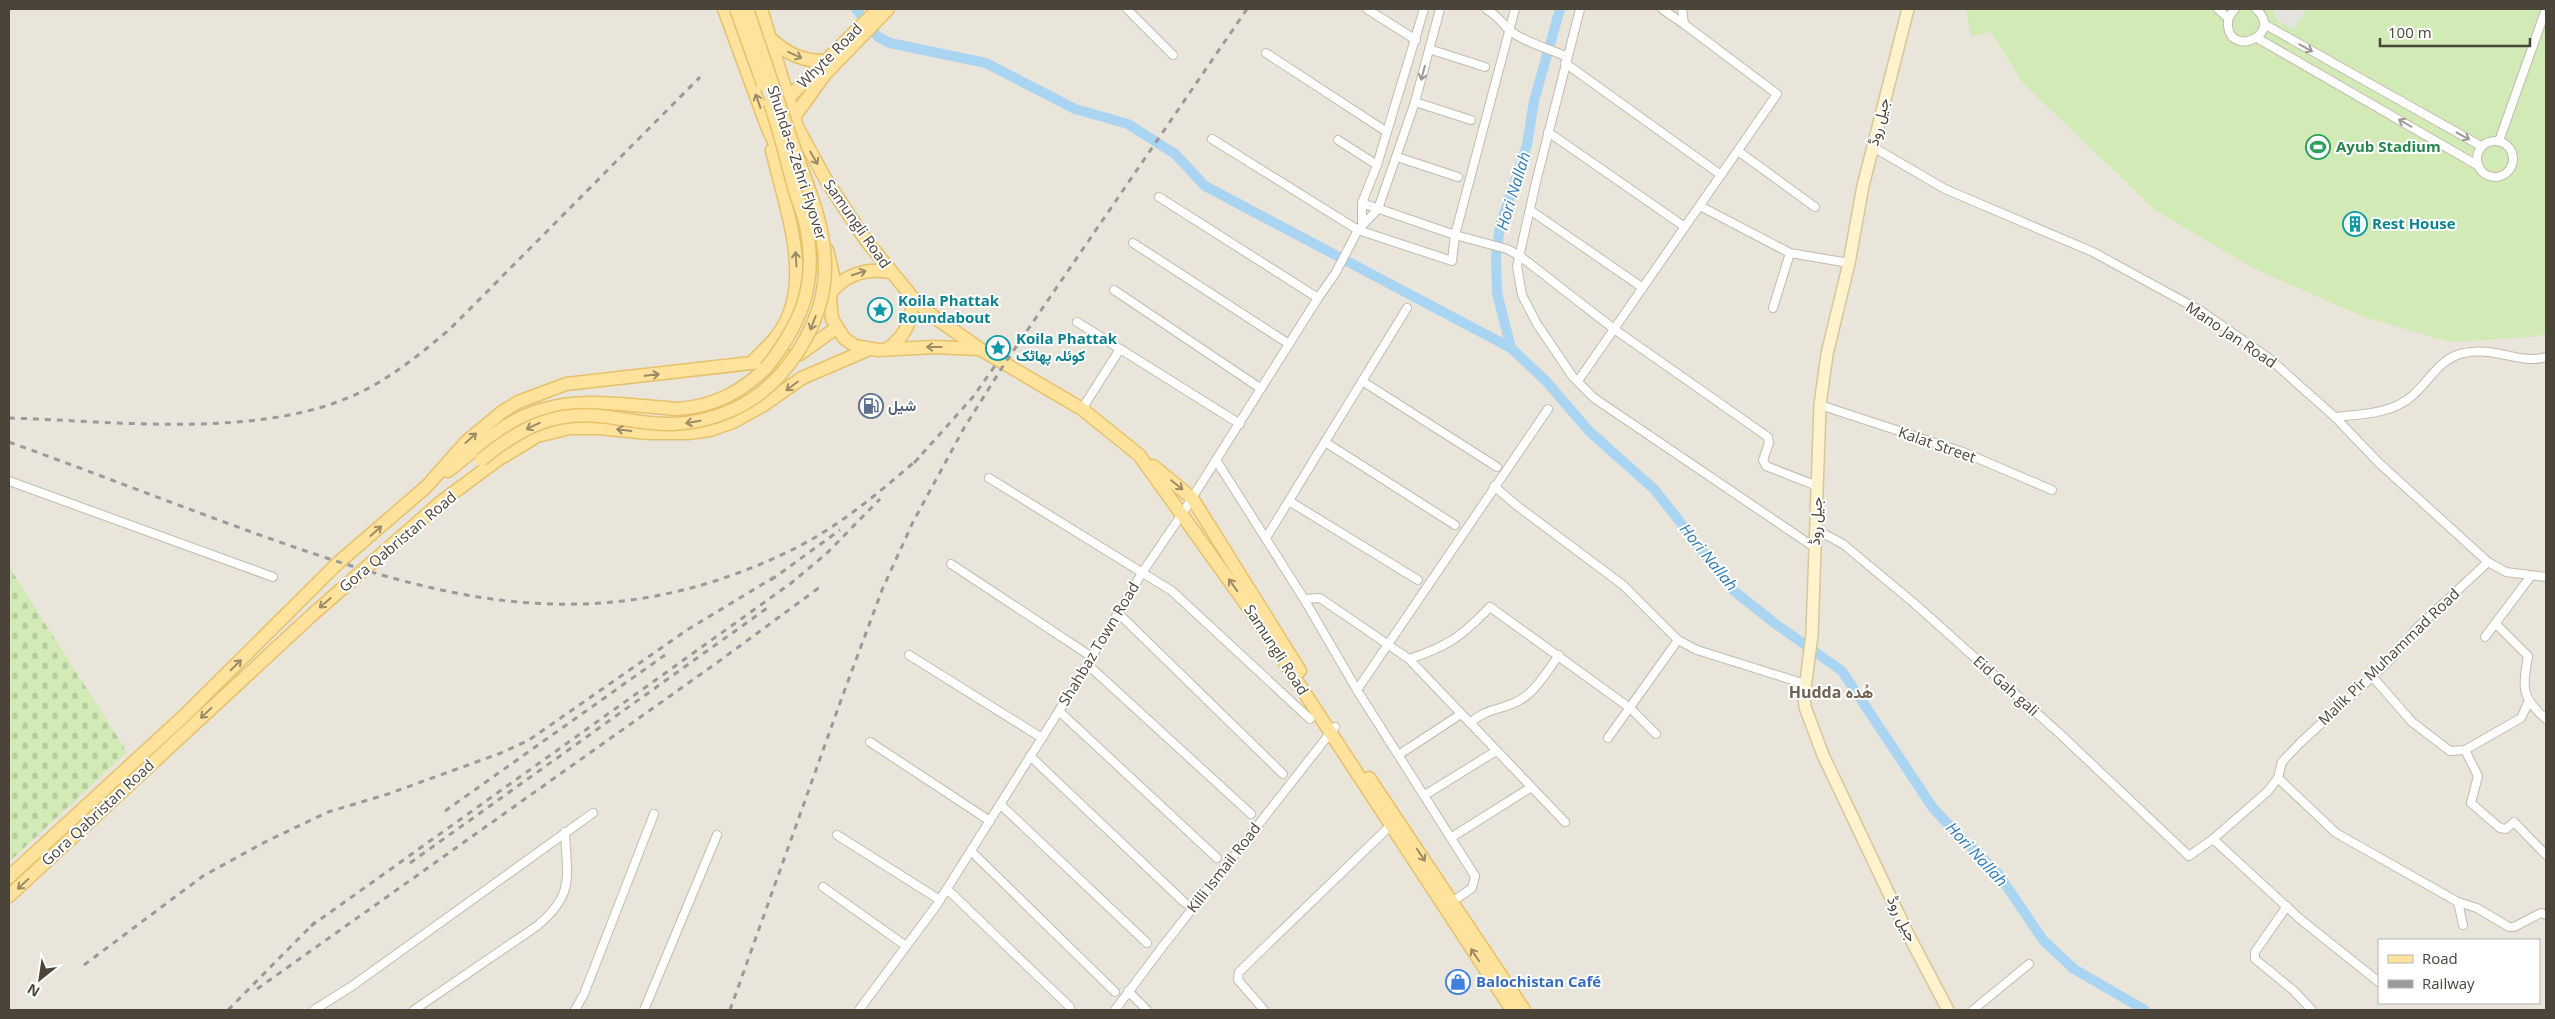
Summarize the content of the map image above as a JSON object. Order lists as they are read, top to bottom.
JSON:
{
  "streets": {
    "main road": [
      "Whyte Road",
      "جیل روڈ",
      "Shuhda-e-Zehri Flyover",
      "Samungli Road",
      "Gora Qabristan Road"
    ],
    "street": [
      "Mano Jan Road",
      "Kalat Street",
      "Shahbaz Town Road",
      "Malik Pir Muhammad Road",
      "Eid Gah gali",
      "Killi Ismail Road"
    ]
  },
  "crossings": [
    ["Whyte Road", "Samungli Road"],
    ["جیل روڈ", "Mano Jan Road"],
    ["جیل روڈ", "Kalat Street"],
    ["جیل روڈ", "Eid Gah gali"],
    ["Shuhda-e-Zehri Flyover", "Gora Qabristan Road"],
    ["Samungli Road", "Gora Qabristan Road"],
    ["Samungli Road", "Shahbaz Town Road"],
    ["Samungli Road", "Killi Ismail Road"],
    ["Mano Jan Road", "Malik Pir Muhammad Road"],
    ["Malik Pir Muhammad Road", "Eid Gah gali"]
  ],
  "districts": ["Hudda ھُدہ"],
  "water": ["Hori Nallah"],
  "places": {
    "sports": ["Ayub Stadium"],
    "building": ["Rest House"],
    "place": ["Koila Phattak Roundabout", "Koila Phattak کوئلہ پھاٹک"],
    "fuel station": ["شیل"],
    "shop": ["Balochistan Café"]
  },
  "legend": ["Road", "Railway"],
  "scale_bar": "100 m",
  "north": "bottom left"
}
